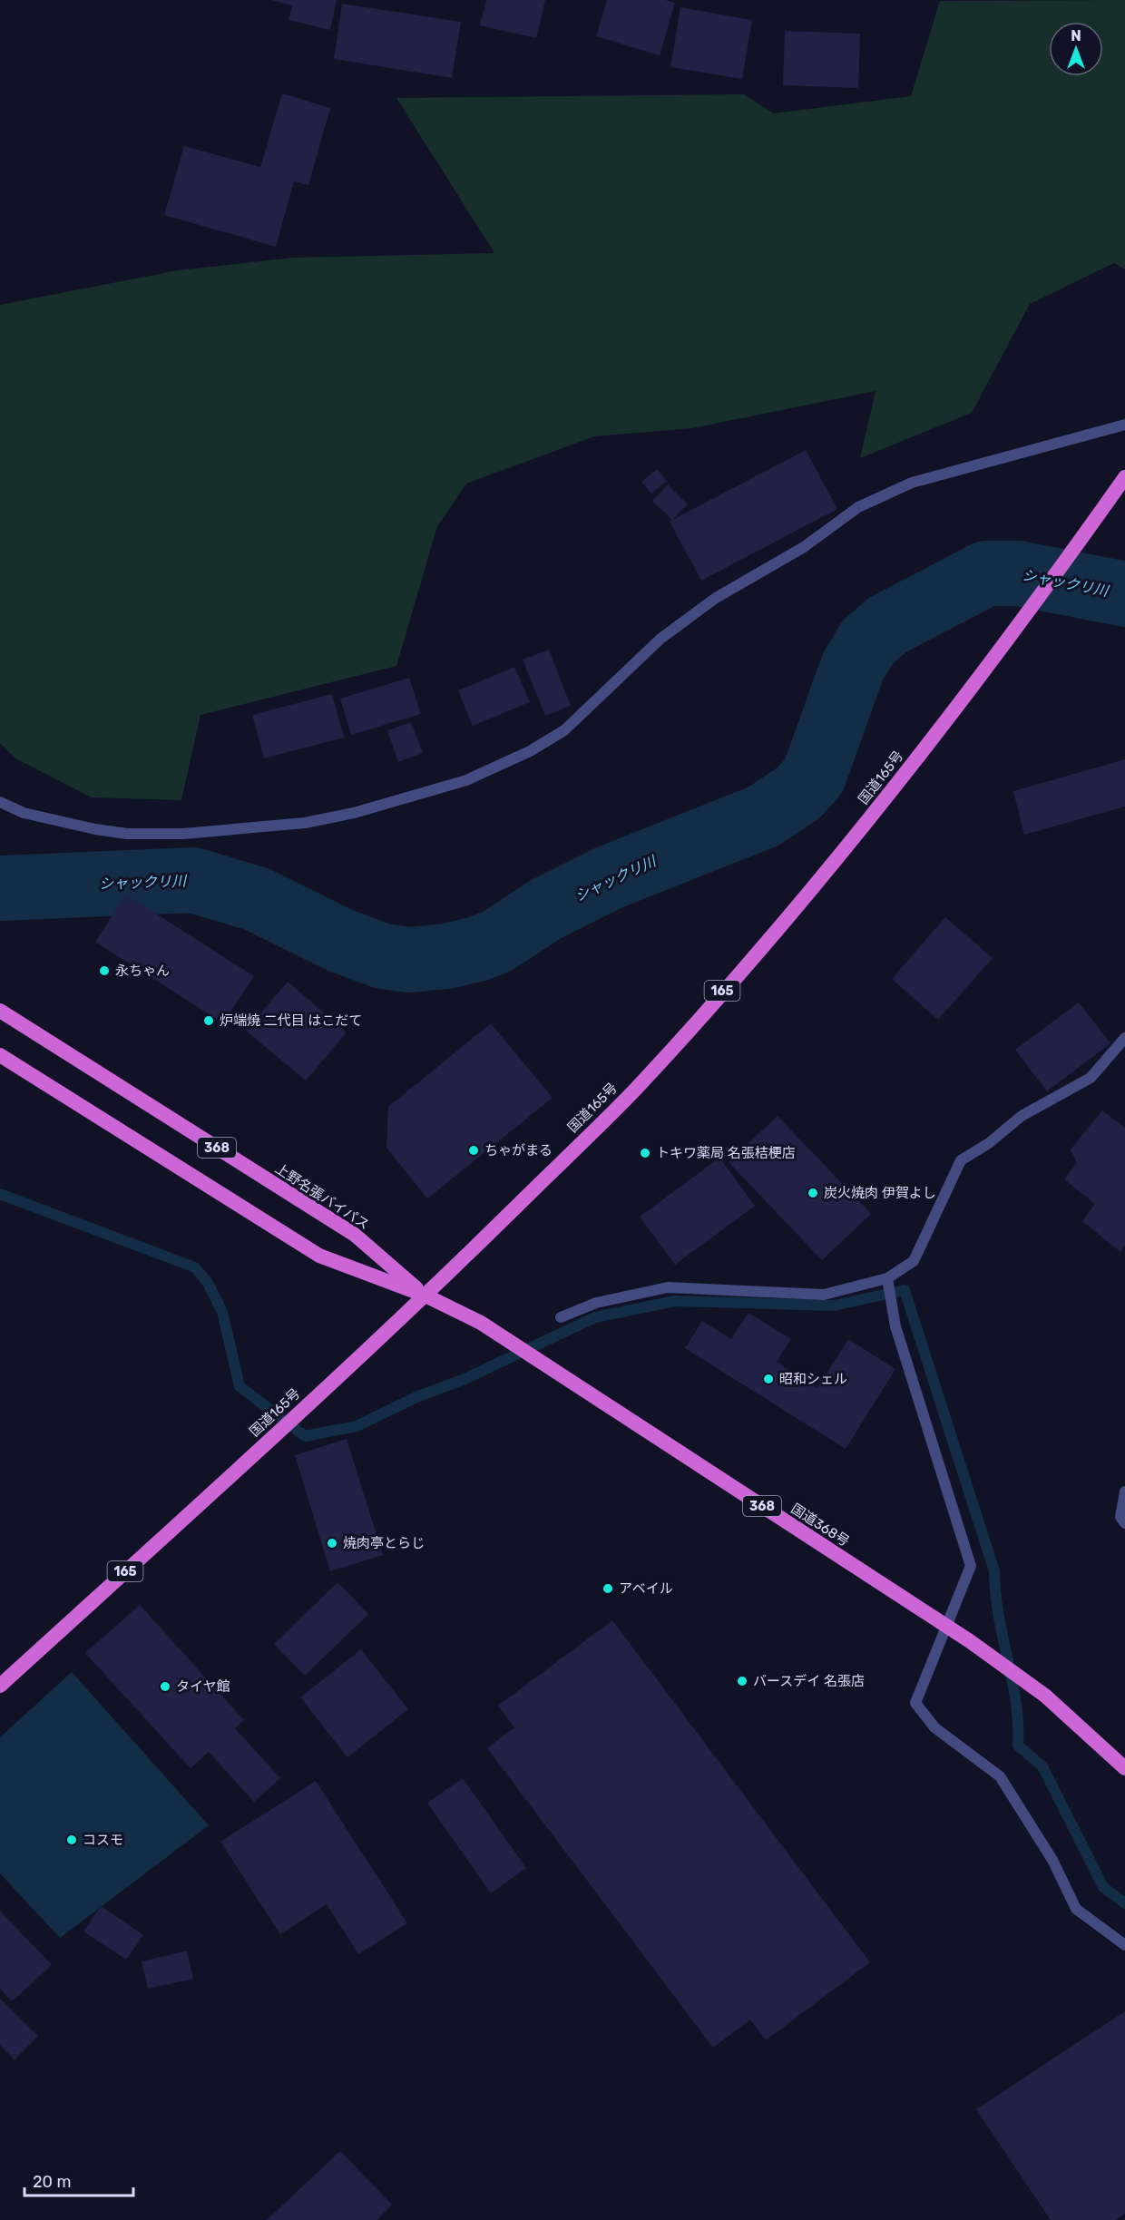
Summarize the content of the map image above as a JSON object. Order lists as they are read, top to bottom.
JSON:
{
  "streets": {
    "highway": [
      "国道165号",
      "165",
      "368",
      "上野名張バイパス",
      "国道368号"
    ]
  },
  "crossings": [
    ["国道165号", "368"],
    ["国道165号", "上野名張バイパス"],
    ["国道165号", "国道368号"],
    ["368", "上野名張バイパス"],
    ["368", "国道368号"],
    ["上野名張バイパス", "国道368号"]
  ],
  "water": ["シャックリ川"],
  "places": [
    "永ちゃん",
    "炉端焼 二代目 はこだて",
    "ちゃがまる",
    "トキワ薬局 名張桔梗店",
    "炭火焼肉 伊賀よし",
    "昭和シェル",
    "焼肉亭とらじ",
    "アベイル",
    "バースデイ 名張店",
    "タイヤ館",
    "コスモ"
  ],
  "scale_bar": "20 m",
  "north": "top"
}
